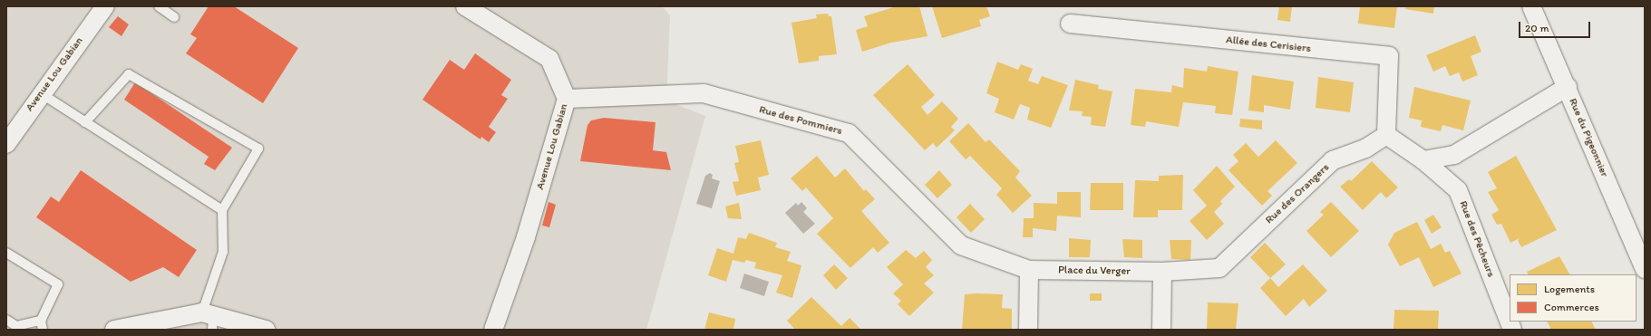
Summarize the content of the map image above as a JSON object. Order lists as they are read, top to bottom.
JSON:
{
  "streets": {
    "street": [
      "Allée des Cerisiers",
      "Avenue Lou Gabian",
      "Rue des Pommiers",
      "Rue du Pigeonnier",
      "Rue des Orangers",
      "Rue des Pêcheurs",
      "Place du Verger"
    ]
  },
  "crossings": [
    ["Allée des Cerisiers", "Rue des Orangers"],
    ["Avenue Lou Gabian", "Rue des Pommiers"],
    ["Rue des Pommiers", "Place du Verger"],
    ["Rue des Orangers", "Place du Verger"]
  ],
  "legend": ["Logements", "Commerces"],
  "scale_bar": "20 m"
}
